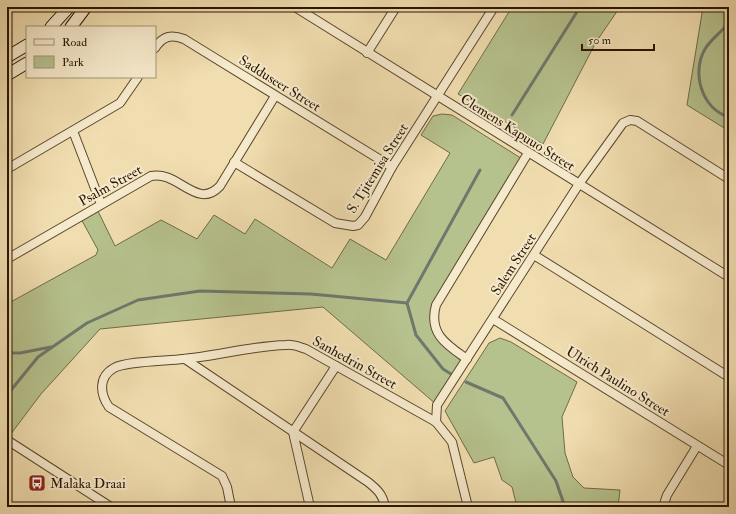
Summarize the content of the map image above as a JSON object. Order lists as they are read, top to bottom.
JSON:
{
  "streets": {
    "street": [
      "Sadduseer Street",
      "Clemens Kapuuo Street",
      "S. Tjitemisa Street",
      "Psalm Street",
      "Salem Street",
      "Sanhedrin Street",
      "Ulrich Paulino Street"
    ]
  },
  "crossings": [
    ["Sadduseer Street", "S. Tjitemisa Street"],
    ["Sadduseer Street", "Psalm Street"],
    ["Clemens Kapuuo Street", "S. Tjitemisa Street"],
    ["Clemens Kapuuo Street", "Salem Street"],
    ["S. Tjitemisa Street", "Psalm Street"],
    ["Salem Street", "Sanhedrin Street"],
    ["Salem Street", "Ulrich Paulino Street"]
  ],
  "places": {
    "bus stop": ["Malaka Draai"]
  },
  "legend": ["Road", "Park"],
  "scale_bar": "50 m"
}
